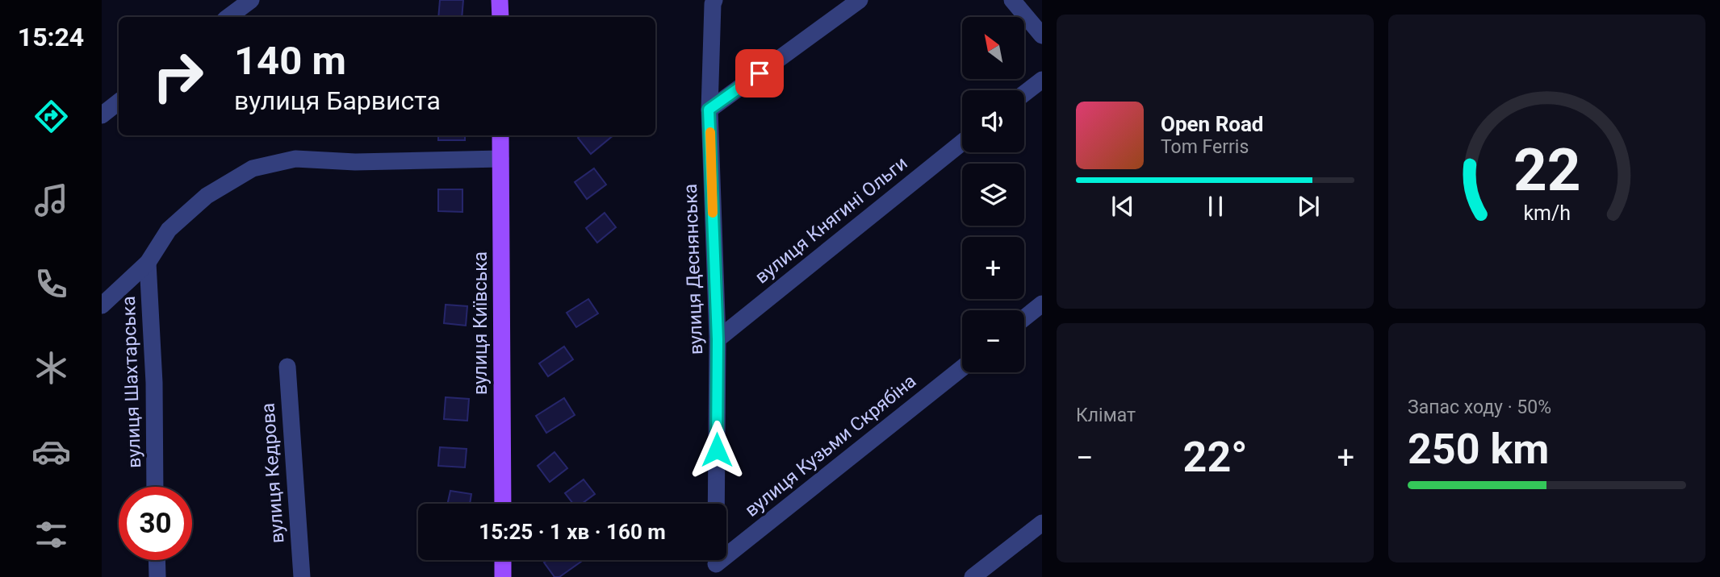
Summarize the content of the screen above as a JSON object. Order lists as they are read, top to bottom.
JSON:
{
  "streets": {
    "main road": ["вулиця Київська"],
    "street": [
      "вулиця Княгині Ольги",
      "вулиця Деснянська",
      "вулиця Шахтарська",
      "вулиця Кузьми Скрябіна",
      "вулиця Кедрова"
    ]
  },
  "crossings": [
    ["вулиця Княгині Ольги", "вулиця Деснянська"]
  ],
  "north": "top left",
  "page": {
    "tabs": "15:24",
    "map_buttons": ["+", "−"],
    "turn": ["140 m", "вулиця Барвиста"],
    "song": ["Open Road", "Tom Ferris"],
    "tile": [
      "Клімат",
      ["Запас ходу · 50%", "250 km"]
    ],
    "heat": ["−", "22°", "+"],
    "limit": "30",
    "trip": "15:25 · 1 хв · 160 m",
    "gauge": ["22", "km/h"]
  }
}
